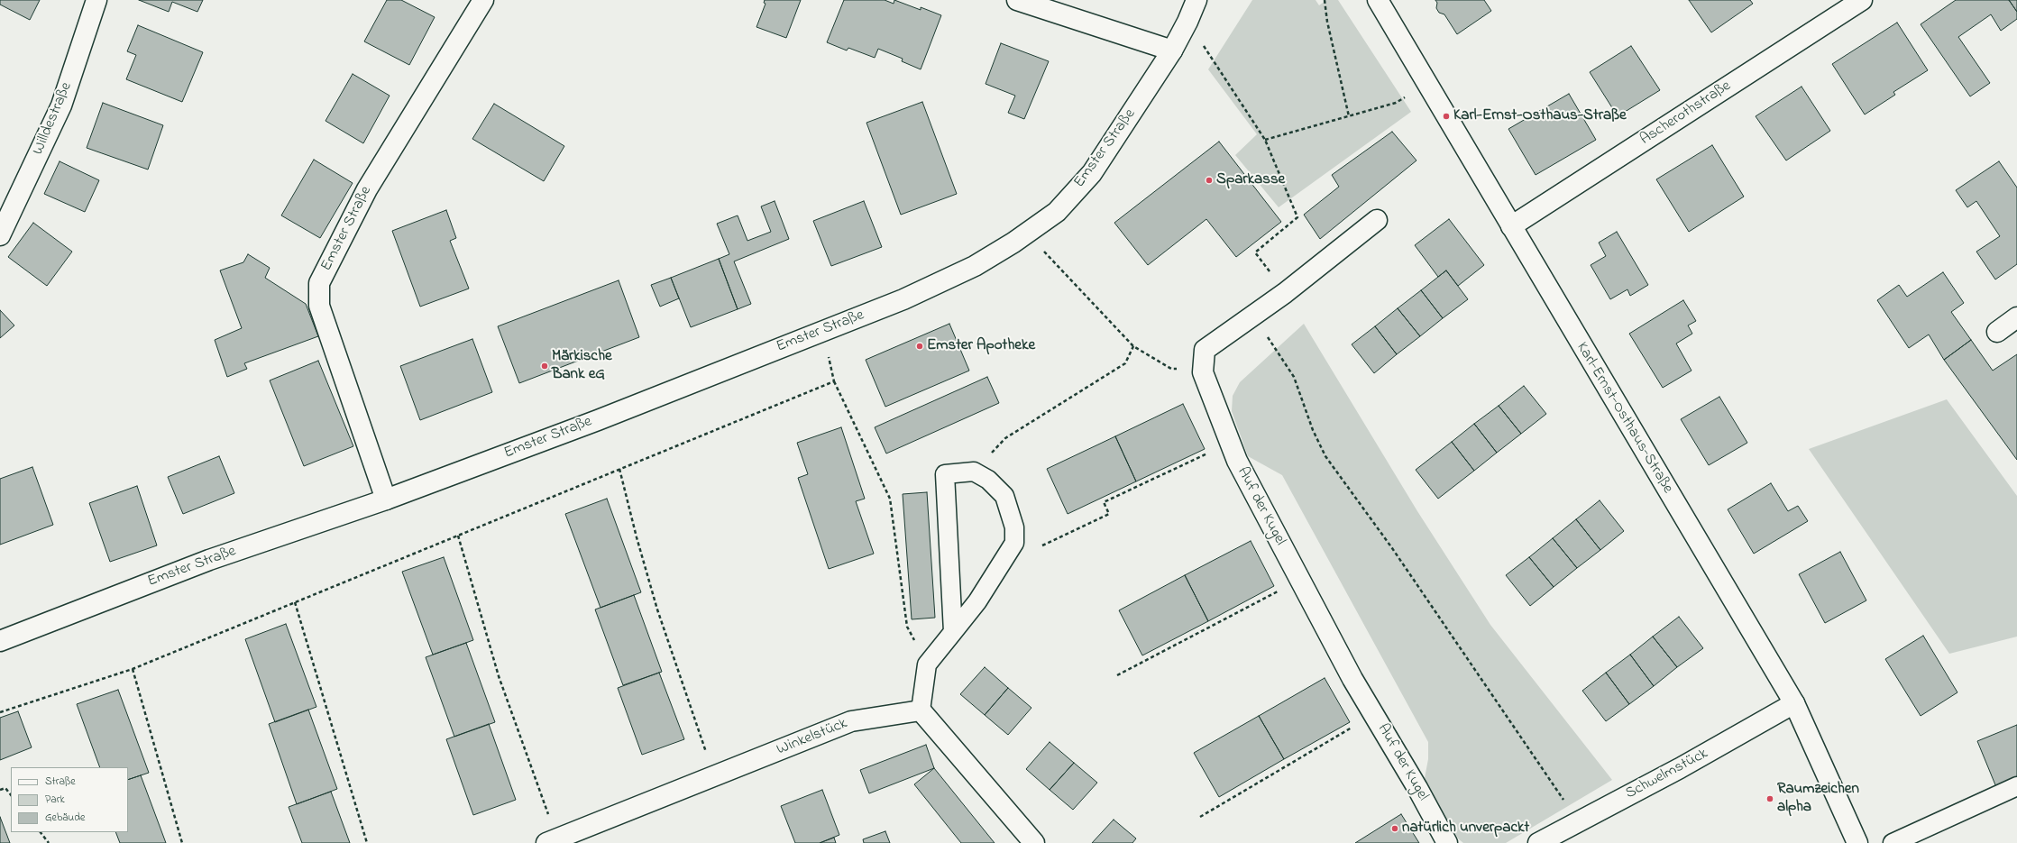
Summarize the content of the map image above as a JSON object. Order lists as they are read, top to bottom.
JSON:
{
  "streets": {
    "street": [
      "Ascherothstraße",
      "Willdestraße",
      "Emster Straße",
      "Karl-Ernst-Osthaus-Straße",
      "Auf der Kugel",
      "Winkelstück",
      "Schwelmstück"
    ]
  },
  "crossings": [
    ["Ascherothstraße", "Karl-Ernst-Osthaus-Straße"],
    ["Karl-Ernst-Osthaus-Straße", "Schwelmstück"]
  ],
  "places": [
    "Karl-Ernst-Osthaus-Straße",
    "Sparkasse",
    "Emster Apotheke",
    "Märkische Bank eG",
    "Raumzeichen alpha",
    "natürlich unverpackt"
  ],
  "legend": ["Straße", "Park", "Gebäude"]
}
